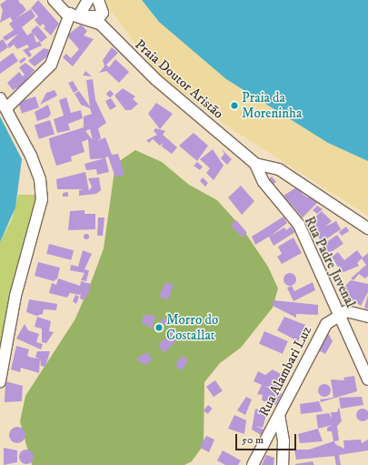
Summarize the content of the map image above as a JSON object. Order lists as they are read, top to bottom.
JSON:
{
  "streets": {
    "street": ["Praia Doutor Aristão", "Rua Padre Juvenal", "Rua Alambari Luz"]
  },
  "crossings": [
    ["Praia Doutor Aristão", "Rua Padre Juvenal"],
    ["Rua Padre Juvenal", "Rua Alambari Luz"]
  ],
  "places": ["Praia da Moreninha", "Morro do Costallat"],
  "scale_bar": "50 m"
}
